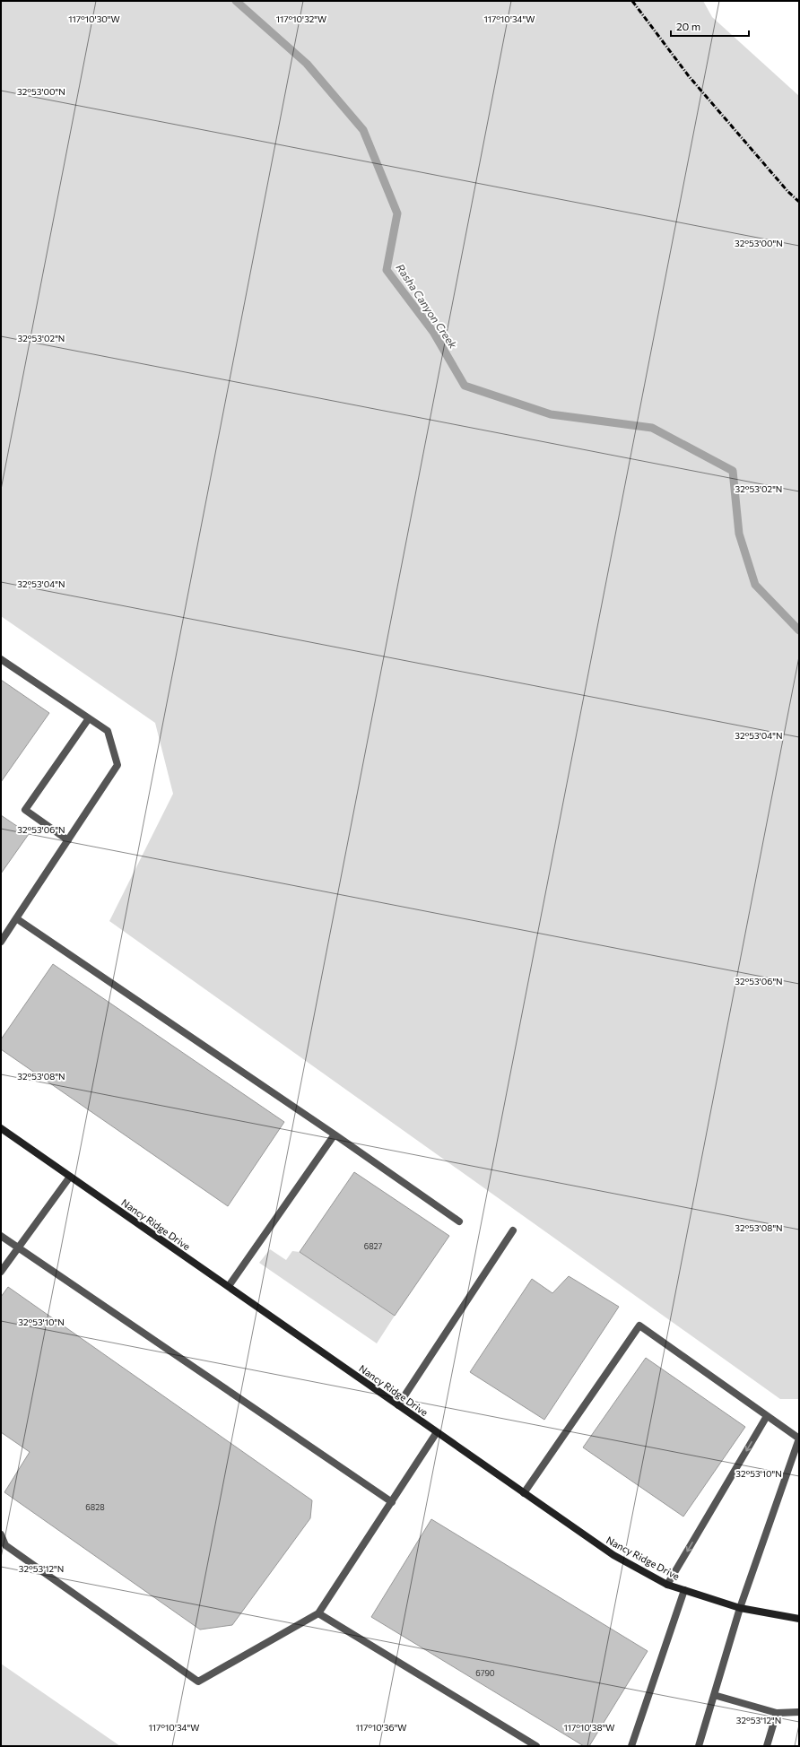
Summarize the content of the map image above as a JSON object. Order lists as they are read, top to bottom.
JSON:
{
  "streets": {
    "street": ["Nancy Ridge Drive"]
  },
  "water": ["Rasha Canyon Creek"],
  "house_numbers": ["6827", "6828", "6790"],
  "scale_bar": "20 m",
  "coordinates": [
    "117°10'30\"W",
    "117°10'32\"W",
    "117°10'34\"W",
    "32°53'00\"N",
    "32°53'02\"N",
    "32°53'04\"N",
    "32°53'06\"N",
    "32°53'08\"N",
    "32°53'10\"N",
    "32°53'12\"N",
    "117°10'36\"W",
    "117°10'38\"W"
  ]
}
